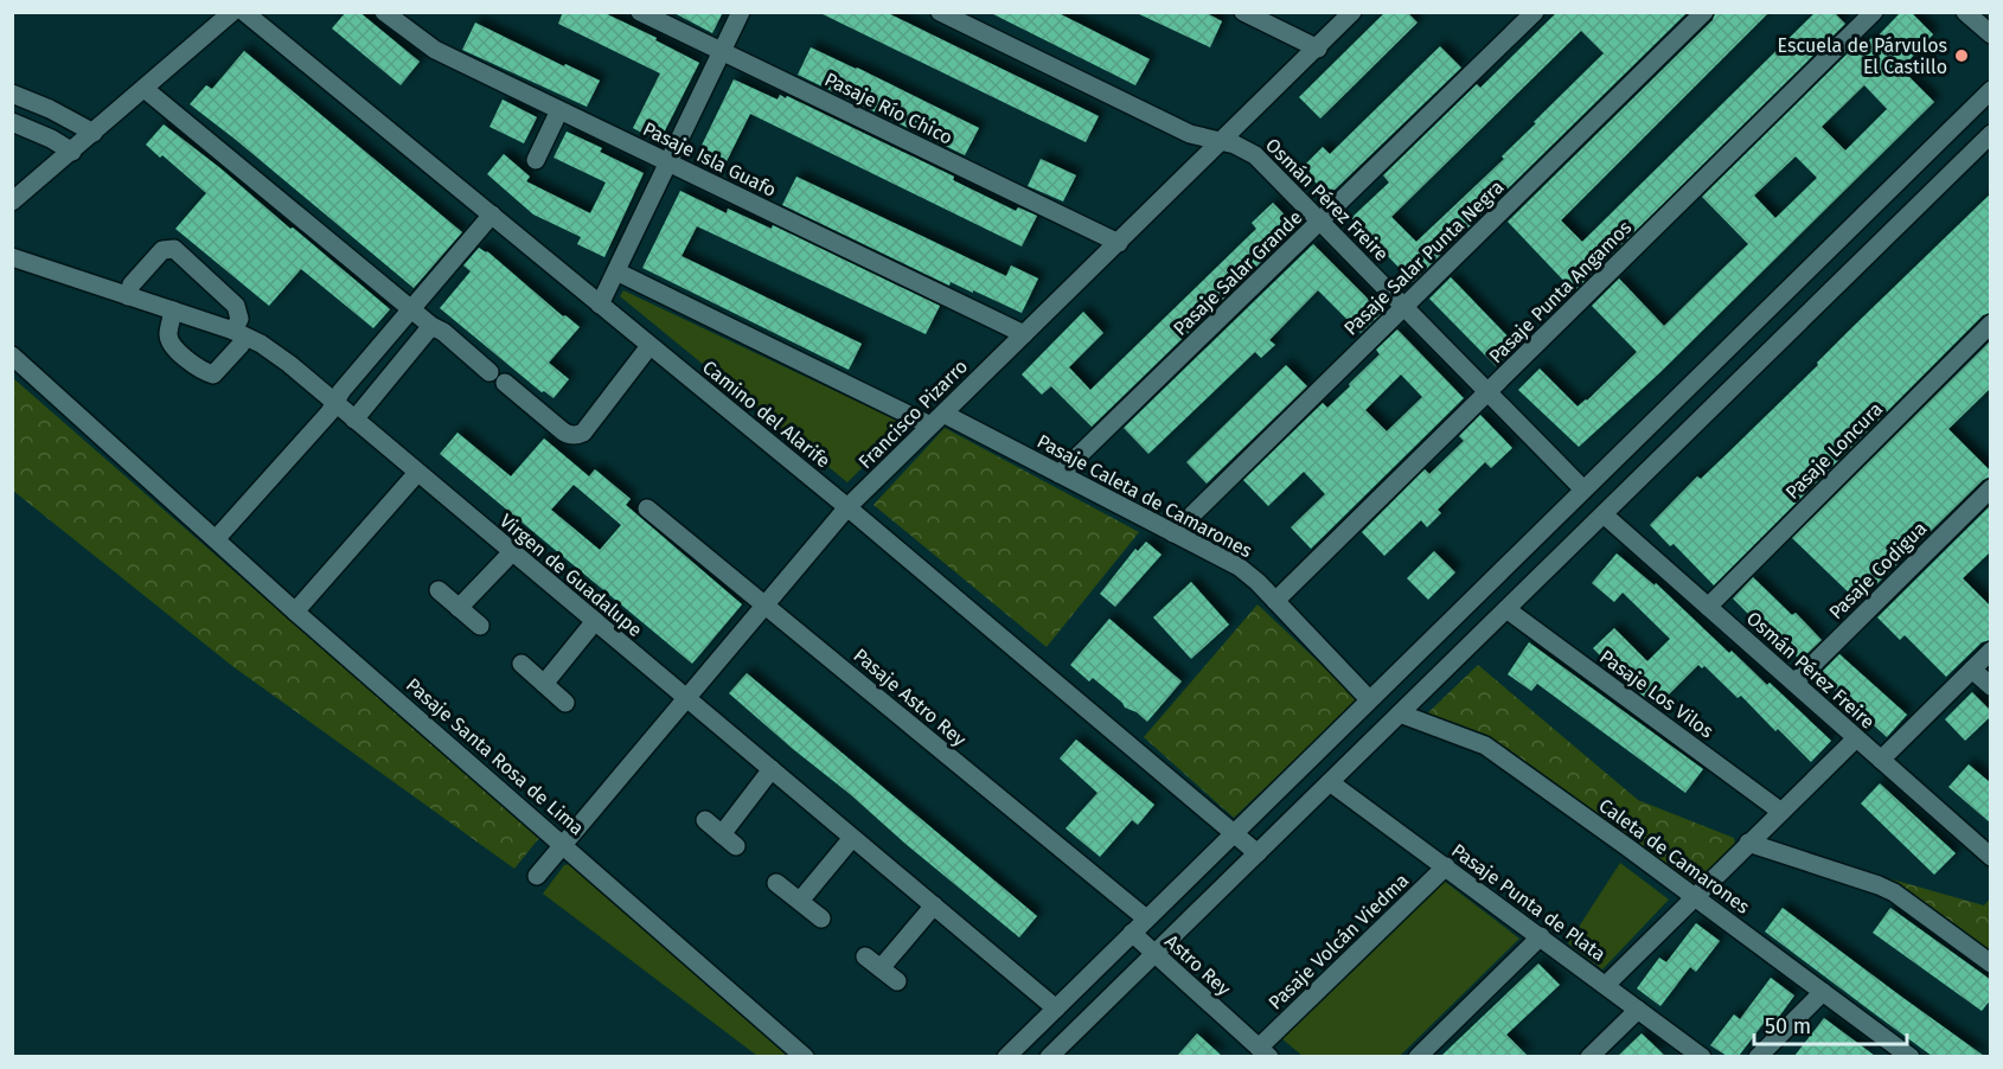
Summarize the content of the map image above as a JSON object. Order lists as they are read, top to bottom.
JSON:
{
  "streets": {
    "street": [
      "Pasaje Río Chico",
      "Pasaje Isla Guafo",
      "Osmán Pérez Freire",
      "Pasaje Salar Punta Negra",
      "Pasaje Salar Grande",
      "Pasaje Punta Angamos",
      "Camino del Alarife",
      "Francisco Pizarro",
      "Pasaje Loncura",
      "Pasaje Caleta de Camarones",
      "Pasaje Codigua",
      "Virgen de Guadalupe",
      "Pasaje Los Vilos",
      "Pasaje Astro Rey",
      "Pasaje Santa Rosa de Lima",
      "Caleta de Camarones",
      "Pasaje Punta de Plata",
      "Pasaje Volcán Viedma",
      "Astro Rey"
    ]
  },
  "crossings": [
    ["Pasaje Río Chico", "Francisco Pizarro"],
    ["Pasaje Isla Guafo", "Francisco Pizarro"],
    ["Osmán Pérez Freire", "Pasaje Salar Punta Negra"],
    ["Osmán Pérez Freire", "Pasaje Salar Grande"],
    ["Osmán Pérez Freire", "Pasaje Punta Angamos"],
    ["Osmán Pérez Freire", "Francisco Pizarro"],
    ["Osmán Pérez Freire", "Pasaje Loncura"],
    ["Osmán Pérez Freire", "Pasaje Codigua"],
    ["Pasaje Salar Punta Negra", "Pasaje Caleta de Camarones"],
    ["Pasaje Salar Grande", "Pasaje Caleta de Camarones"],
    ["Pasaje Punta Angamos", "Pasaje Caleta de Camarones"],
    ["Camino del Alarife", "Francisco Pizarro"],
    ["Francisco Pizarro", "Pasaje Caleta de Camarones"],
    ["Francisco Pizarro", "Virgen de Guadalupe"],
    ["Francisco Pizarro", "Pasaje Astro Rey"],
    ["Francisco Pizarro", "Pasaje Santa Rosa de Lima"],
    ["Pasaje Punta de Plata", "Pasaje Volcán Viedma"],
    ["Pasaje Volcán Viedma", "Astro Rey"]
  ],
  "places": ["Escuela de Párvulos El Castillo"],
  "scale_bar": "50 m"
}
